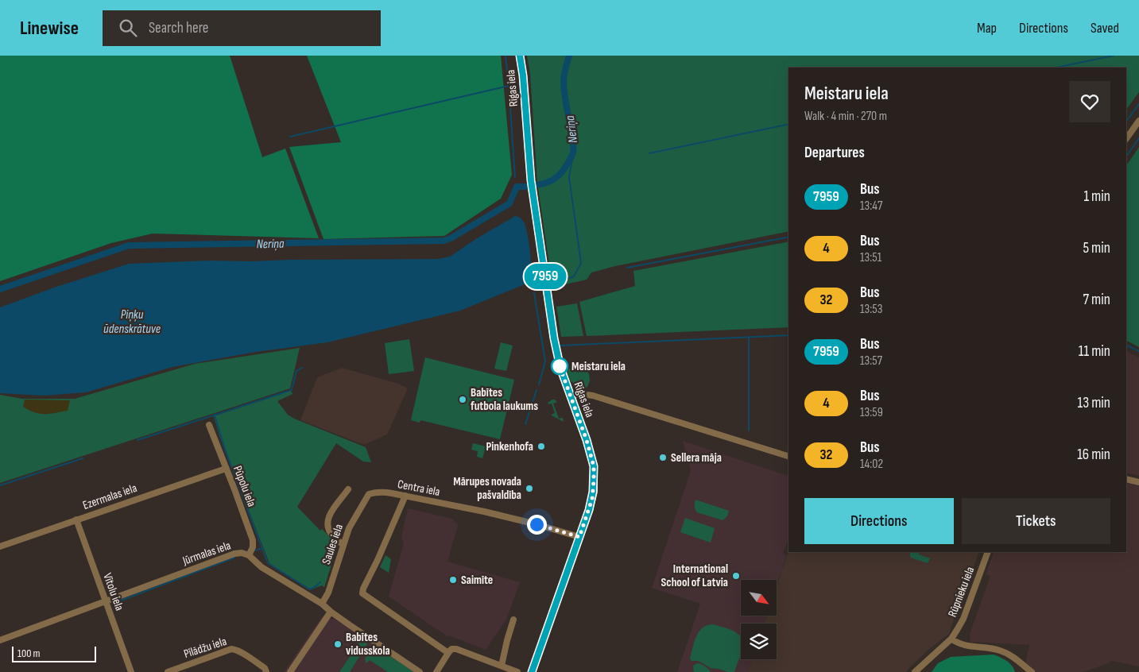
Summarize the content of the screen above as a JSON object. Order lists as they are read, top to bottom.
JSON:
{
  "streets": {
    "main road": ["Rīgas iela"],
    "street": [
      "Pūpolu iela",
      "Centra iela",
      "Ezermalas iela",
      "Saules iela",
      "Jūrmalas iela",
      "Vītolu iela",
      "Rūpnieku iela",
      "Pīlādžu iela"
    ]
  },
  "crossings": [
    ["Rīgas iela", "Centra iela"],
    ["Pūpolu iela", "Ezermalas iela"],
    ["Pūpolu iela", "Jūrmalas iela"],
    ["Centra iela", "Saules iela"],
    ["Ezermalas iela", "Vītolu iela"],
    ["Saules iela", "Jūrmalas iela"],
    ["Jūrmalas iela", "Vītolu iela"]
  ],
  "water": ["Neriņa", "Piņķu ūdenskrātuve"],
  "places": [
    "Meistaru iela",
    "Babītes futbola laukums",
    "Pinkenhofa",
    "Sellera māja",
    "Mārupes novada pašvaldība",
    "International School of Latvia",
    "Saimīte",
    "Babītes vidusskola"
  ],
  "lines": ["bus line 7959"],
  "scale_bar": "100 m",
  "north": "bottom right",
  "page": {
    "header": "Linewise",
    "search": "Search here",
    "nav": ["Map", "Directions", "Saved"],
    "on_map": "7959",
    "heading": [
      ["Meistaru iela", "Walk · 4 min · 270 m"],
      "Departures"
    ],
    "list": [
      {
        "mark": "7959",
        "name": "Bus",
        "note": "13:47",
        "value": "1 min"
      },
      {
        "mark": "4",
        "name": "Bus",
        "note": "13:51",
        "value": "5 min"
      },
      {
        "mark": "32",
        "name": "Bus",
        "note": "13:53",
        "value": "7 min"
      },
      {
        "mark": "7959",
        "name": "Bus",
        "note": "13:57",
        "value": "11 min"
      },
      {
        "mark": "4",
        "name": "Bus",
        "note": "13:59",
        "value": "13 min"
      },
      {
        "mark": "32",
        "name": "Bus",
        "note": "14:02",
        "value": "16 min"
      }
    ],
    "buttons": ["Directions", "Tickets"],
    "scale": "100 m"
  }
}
